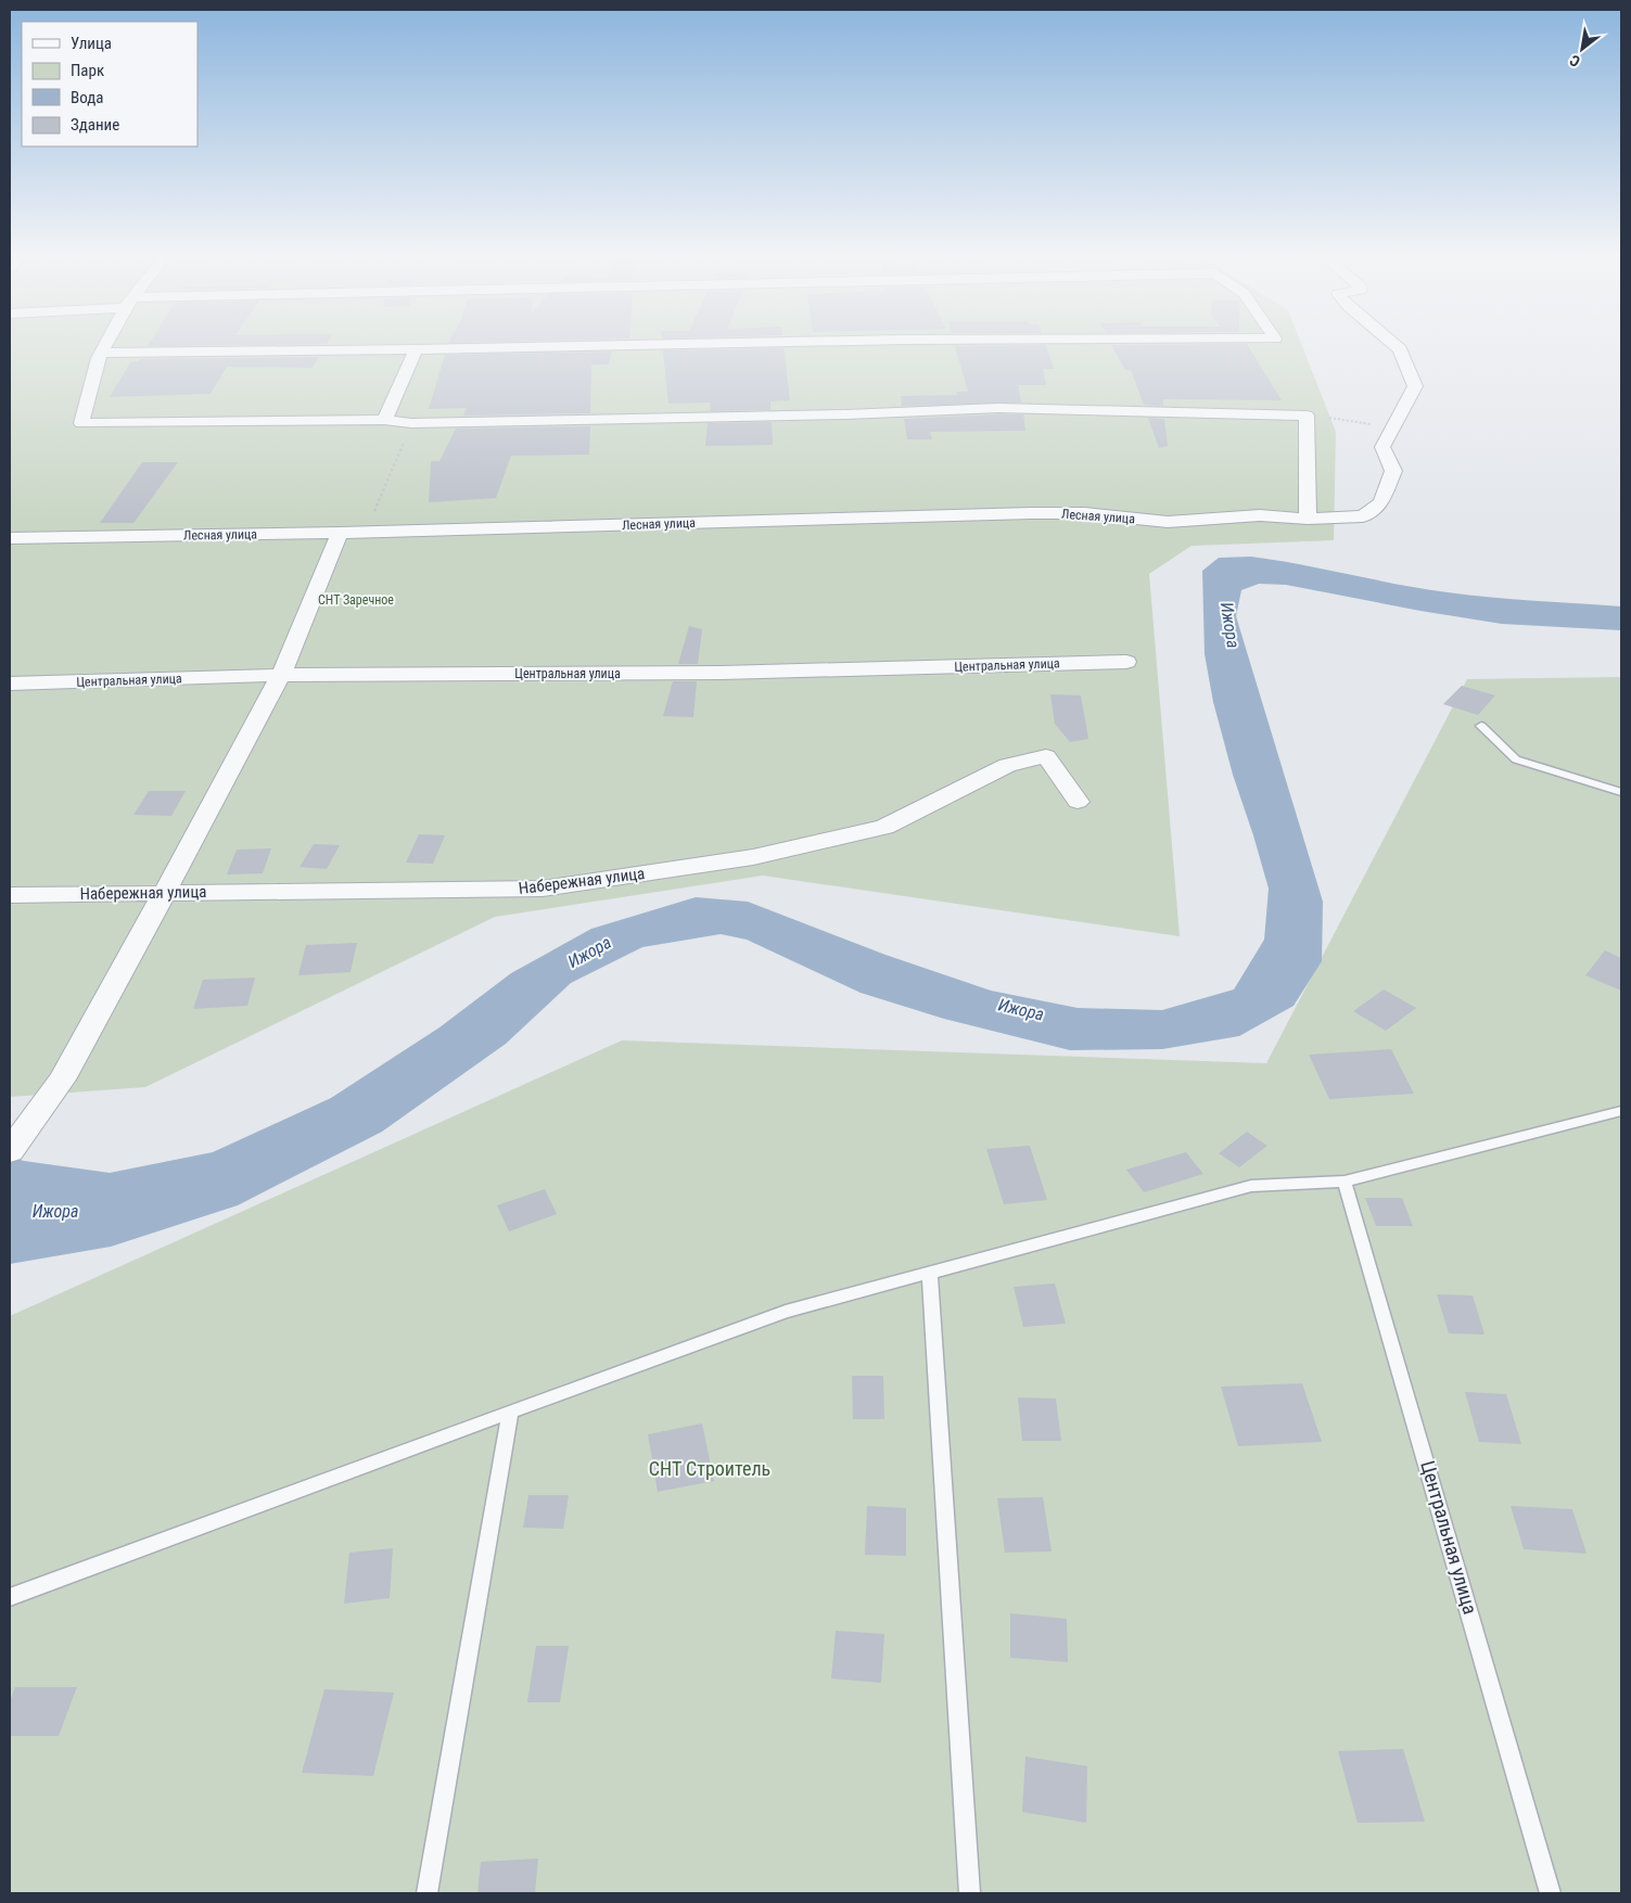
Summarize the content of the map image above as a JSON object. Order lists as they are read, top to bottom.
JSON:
{
  "streets": {
    "street": ["Лесная улица", "Центральная улица", "Набережная улица"]
  },
  "water": ["Ижора"],
  "parks": ["СНТ Заречное", "СНТ Строитель"],
  "legend": [
    "Улица",
    "Парк",
    "Вода",
    "Здание"
  ],
  "north": "bottom left"
}
